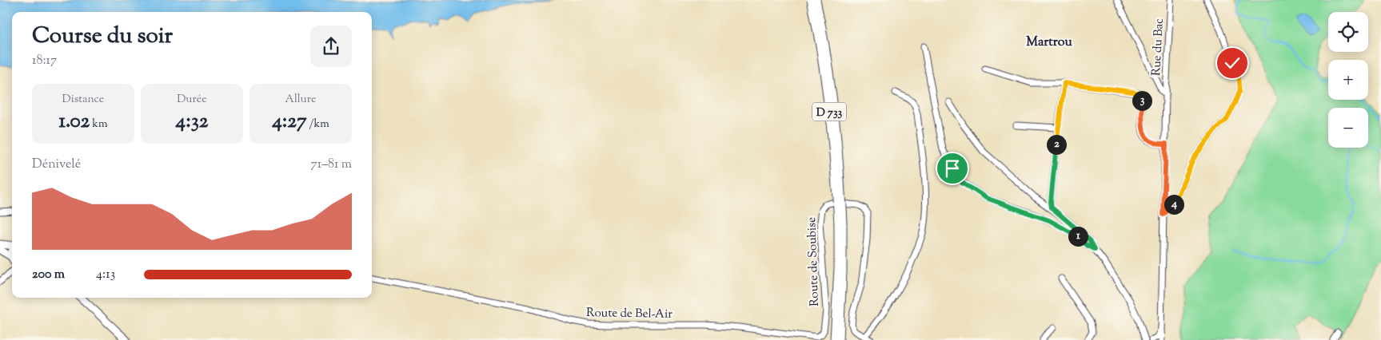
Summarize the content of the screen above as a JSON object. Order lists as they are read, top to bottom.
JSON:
{
  "streets": {
    "main road": ["D 733"],
    "street": ["Rue du Bac", "Route de Soubise", "Route de Bel-Air"]
  },
  "crossings": [
    ["Route de Soubise", "Route de Bel-Air"]
  ],
  "districts": ["Martrou"],
  "page": {
    "map_buttons": ["+", "−"],
    "heading": ["Course du soir", "18:17"],
    "stats": [
      ["Distance", "1.02 km"],
      ["Durée", "4:32"],
      ["Allure", "4:27 /km"]
    ],
    "pins": [
      "3",
      "2",
      "4",
      "1"
    ],
    "chart": ["Dénivelé", "71–81 m"],
    "list": [
      {
        "name": "200 m",
        "note": "4:13"
      }
    ]
  }
}
